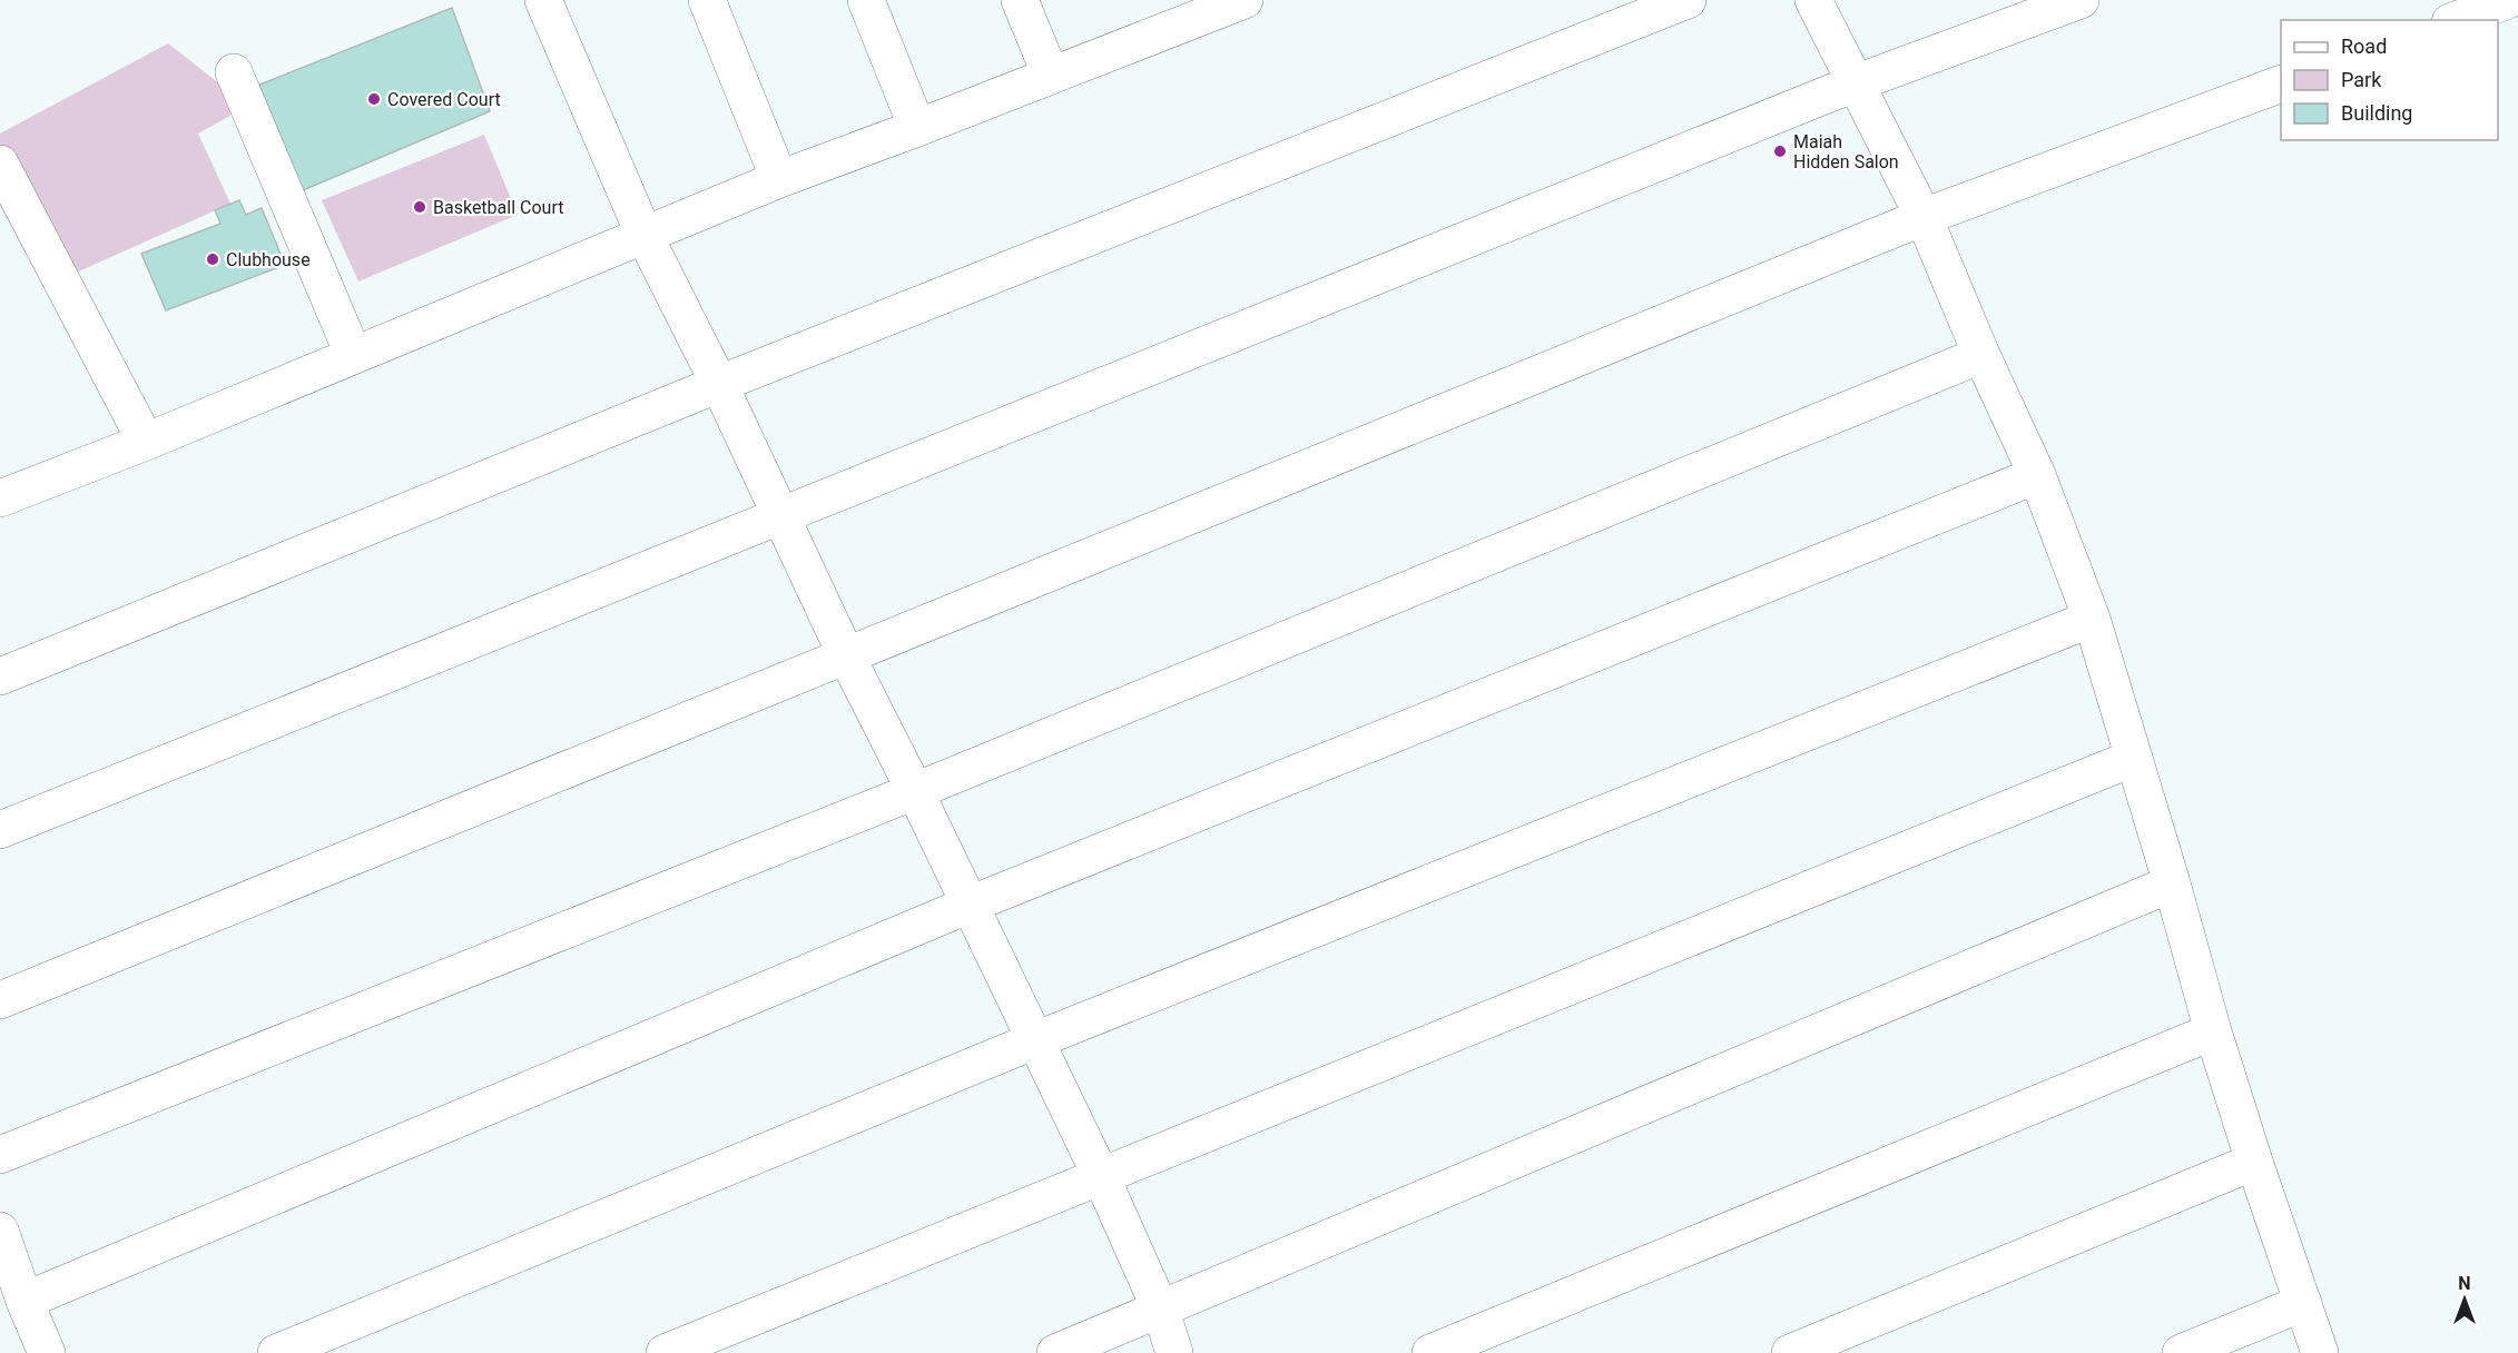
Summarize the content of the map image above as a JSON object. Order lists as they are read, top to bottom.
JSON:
{
  "places": [
    "Covered Court",
    "Maiah Hidden Salon",
    "Basketball Court",
    "Clubhouse"
  ],
  "legend": ["Road", "Park", "Building"],
  "north": "top"
}
